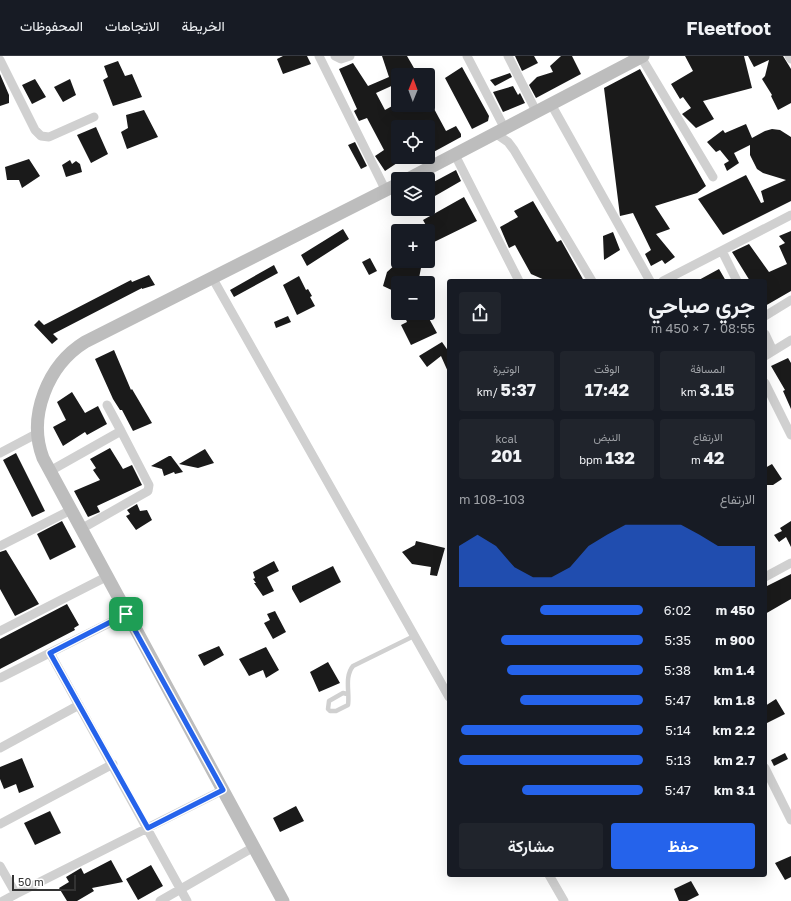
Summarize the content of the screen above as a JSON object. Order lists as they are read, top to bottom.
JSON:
{
  "scale_bar": "50 m",
  "north": "top",
  "page": {
    "header": "Fleetfoot",
    "nav": ["الخريطة", "الاتجاهات", "المحفوظات"],
    "map_buttons": ["+", "−"],
    "heading": ["جري صباحي", "08:55 · 7 × 450 m"],
    "stats": [
      ["المسافة", "3.15 km"],
      ["الوقت", "17:42"],
      ["الوتيرة", "5:37 /km"],
      ["الارتفاع", "42 m"],
      ["النبض", "132 bpm"],
      ["kcal", "201"]
    ],
    "chart": ["الارتفاع", "103–108 m"],
    "list": [
      {
        "name": "450 m",
        "note": "6:02"
      },
      {
        "name": "900 m",
        "note": "5:35"
      },
      {
        "name": "1.4 km",
        "note": "5:38"
      },
      {
        "name": "1.8 km",
        "note": "5:47"
      },
      {
        "name": "2.2 km",
        "note": "5:14"
      },
      {
        "name": "2.7 km",
        "note": "5:13"
      },
      {
        "name": "3.1 km",
        "note": "5:47"
      }
    ],
    "buttons": ["حفظ", "مشاركة"],
    "scale": "50 m"
  }
}
